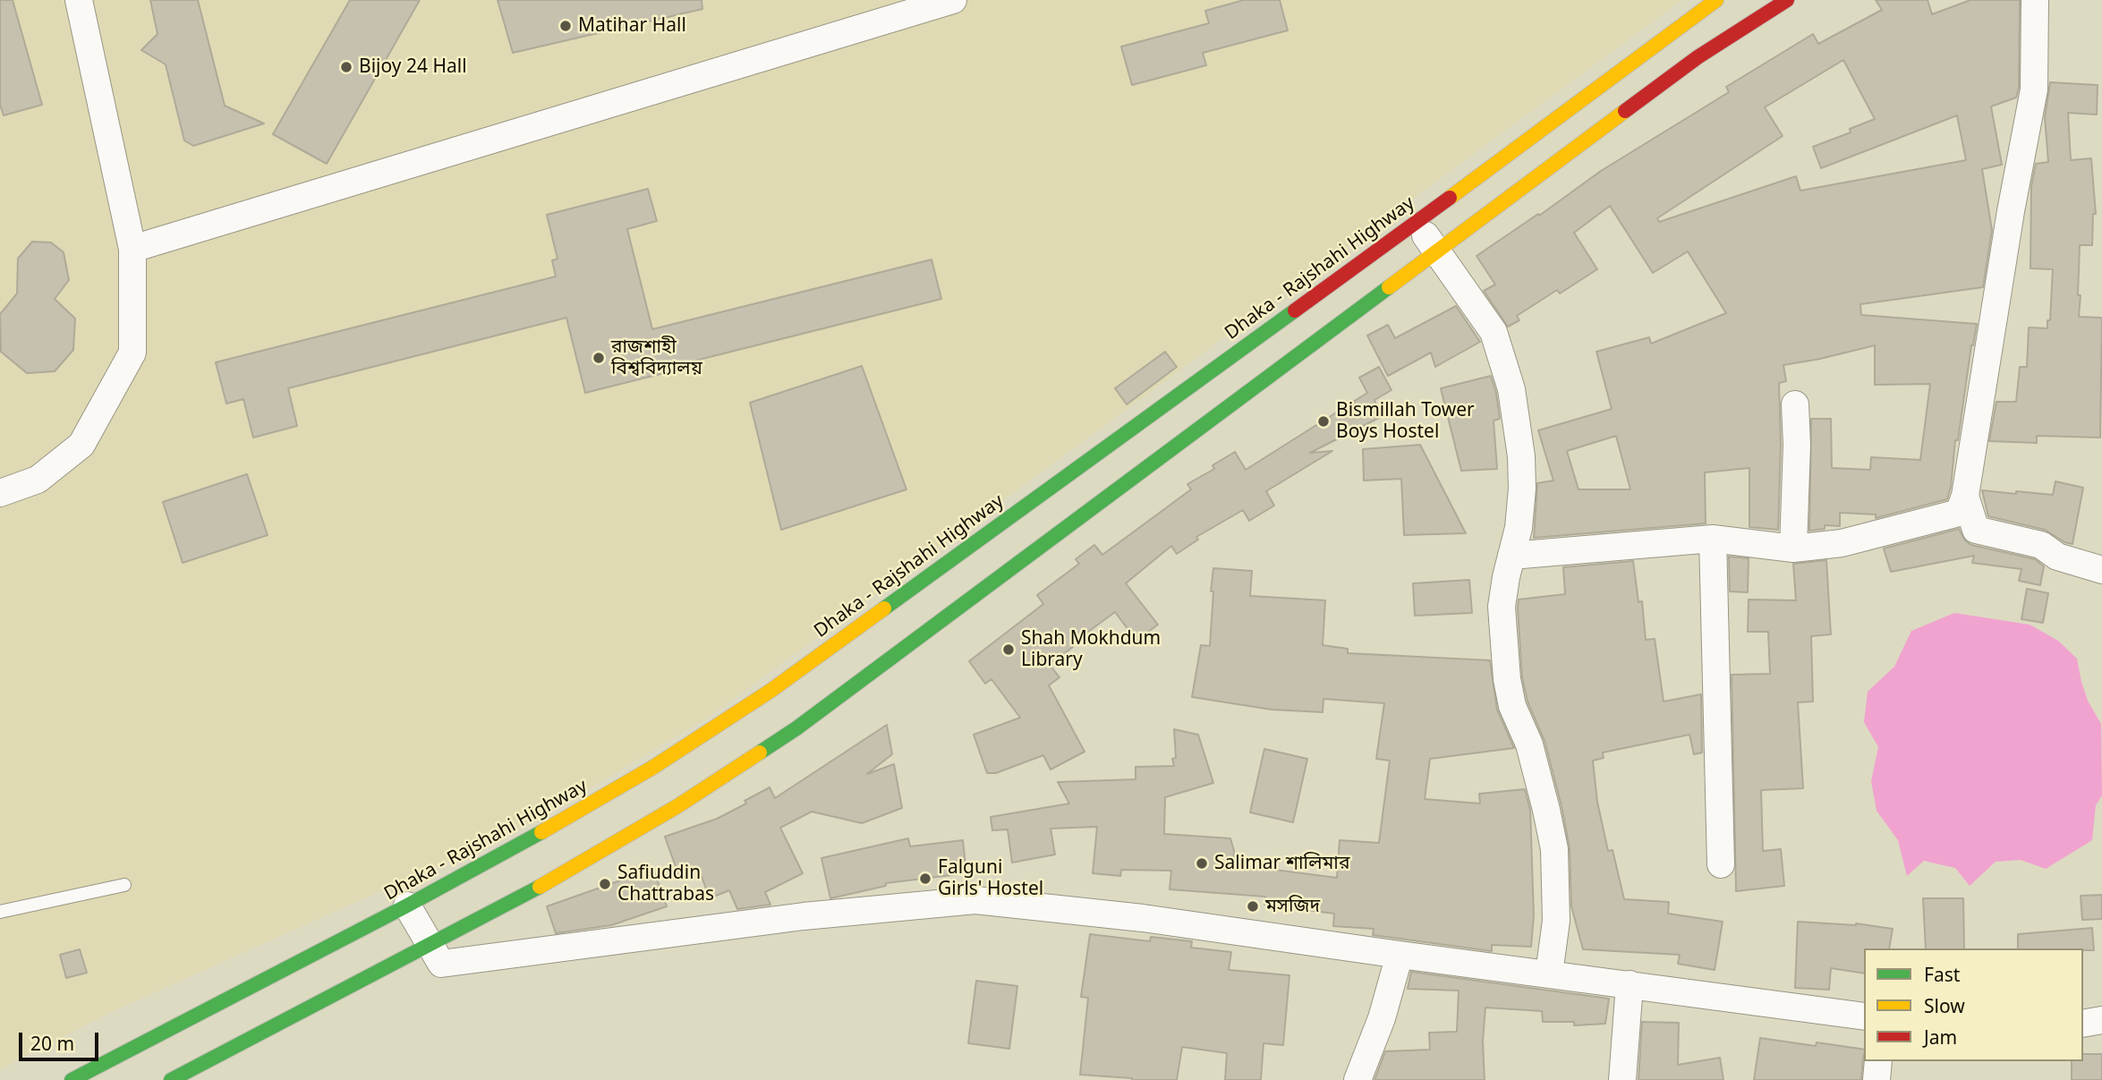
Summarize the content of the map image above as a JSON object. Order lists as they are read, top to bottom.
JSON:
{
  "streets": {
    "highway": ["Dhaka - Rajshahi Highway"]
  },
  "places": [
    "Matihar Hall",
    "Bijoy 24 Hall",
    "রাজশাহী বিশ্ববিদ্যালয়",
    "Bismillah Tower Boys Hostel",
    "Shah Mokhdum Library",
    "Salimar শালিমার",
    "Falguni Girls' Hostel",
    "Safiuddin Chattrabas",
    "মসজিদ"
  ],
  "legend": ["Fast", "Slow", "Jam"],
  "scale_bar": "20 m"
}
